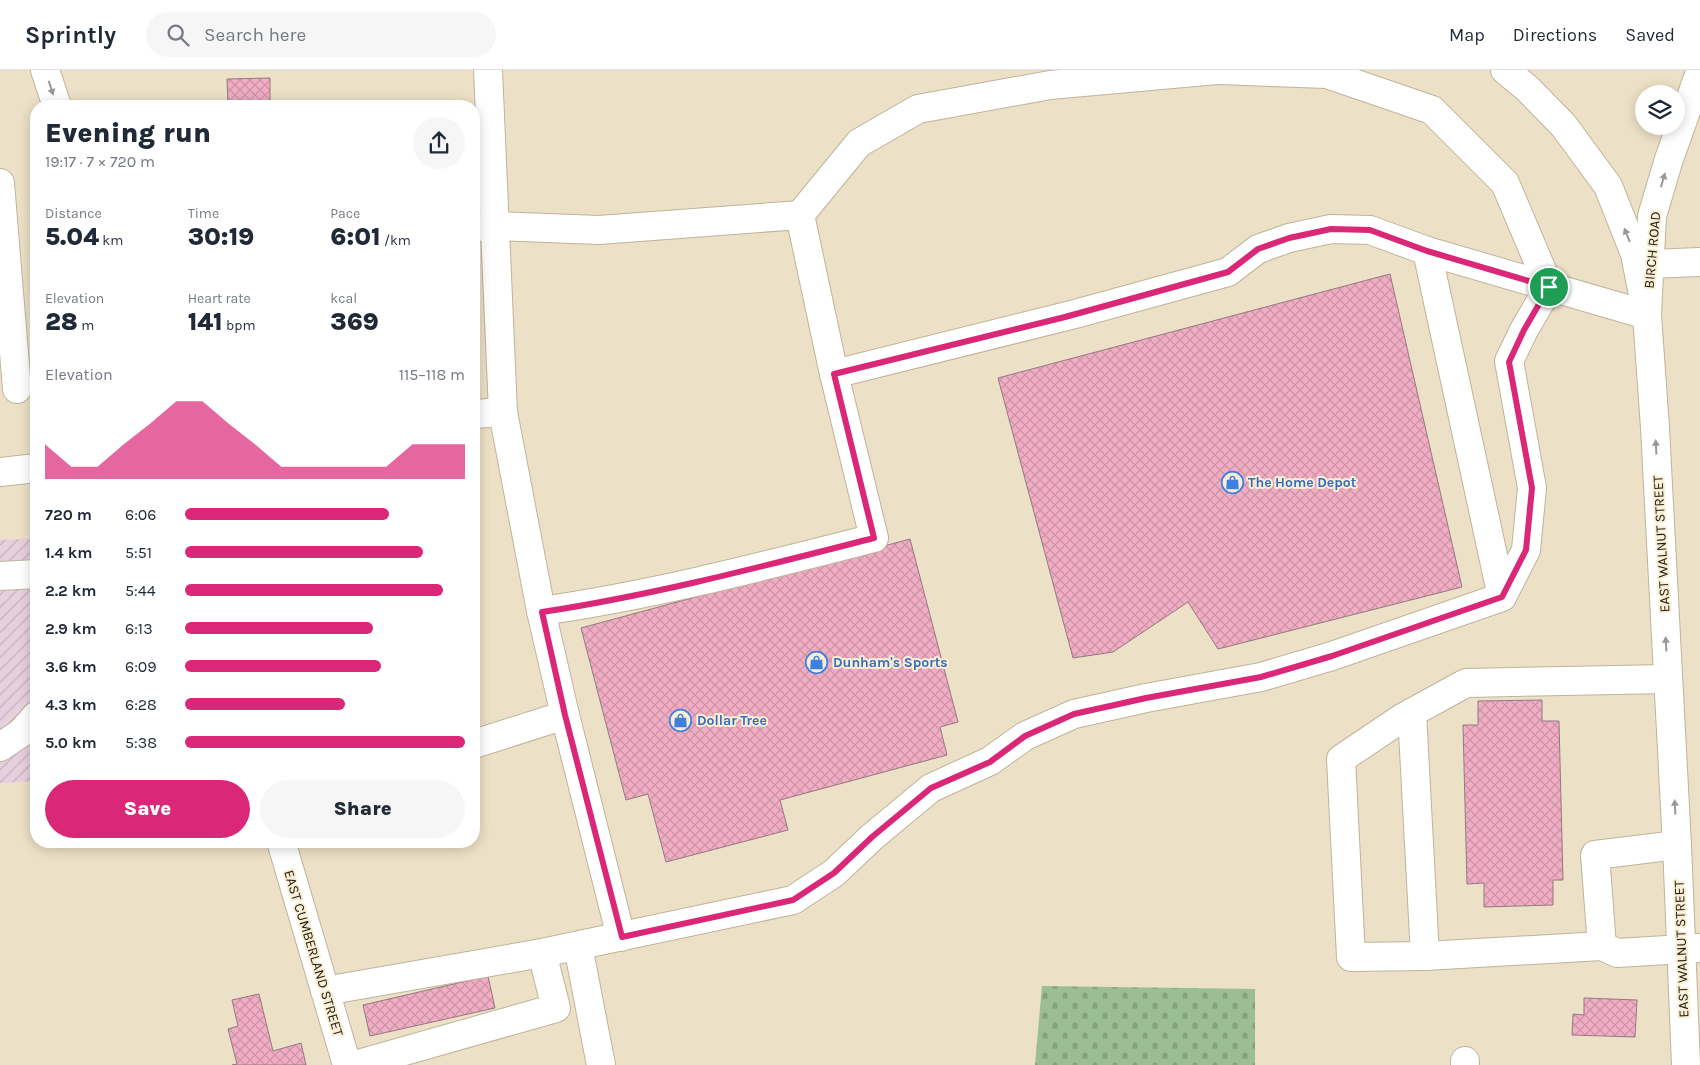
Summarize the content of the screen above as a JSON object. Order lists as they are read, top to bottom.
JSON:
{
  "streets": {
    "main road": ["BIRCH ROAD", "EAST WALNUT STREET", "EAST CUMBERLAND STREET"]
  },
  "crossings": [
    ["BIRCH ROAD", "EAST WALNUT STREET"]
  ],
  "one_way": ["BIRCH ROAD"],
  "places": {
    "shop": ["The Home Depot", "Dunham's Sports", "Dollar Tree"]
  },
  "page": {
    "header": "Sprintly",
    "search": "Search here",
    "nav": ["Map", "Directions", "Saved"],
    "heading": ["Evening run", "19:17 · 7 × 720 m"],
    "stats": [
      ["Distance", "5.04 km"],
      ["Time", "30:19"],
      ["Pace", "6:01 /km"],
      ["Elevation", "28 m"],
      ["Heart rate", "141 bpm"],
      ["kcal", "369"]
    ],
    "chart": ["Elevation", "115–118 m"],
    "list": [
      {
        "name": "720 m",
        "note": "6:06"
      },
      {
        "name": "1.4 km",
        "note": "5:51"
      },
      {
        "name": "2.2 km",
        "note": "5:44"
      },
      {
        "name": "2.9 km",
        "note": "6:13"
      },
      {
        "name": "3.6 km",
        "note": "6:09"
      },
      {
        "name": "4.3 km",
        "note": "6:28"
      },
      {
        "name": "5.0 km",
        "note": "5:38"
      }
    ],
    "buttons": ["Save", "Share"]
  }
}
